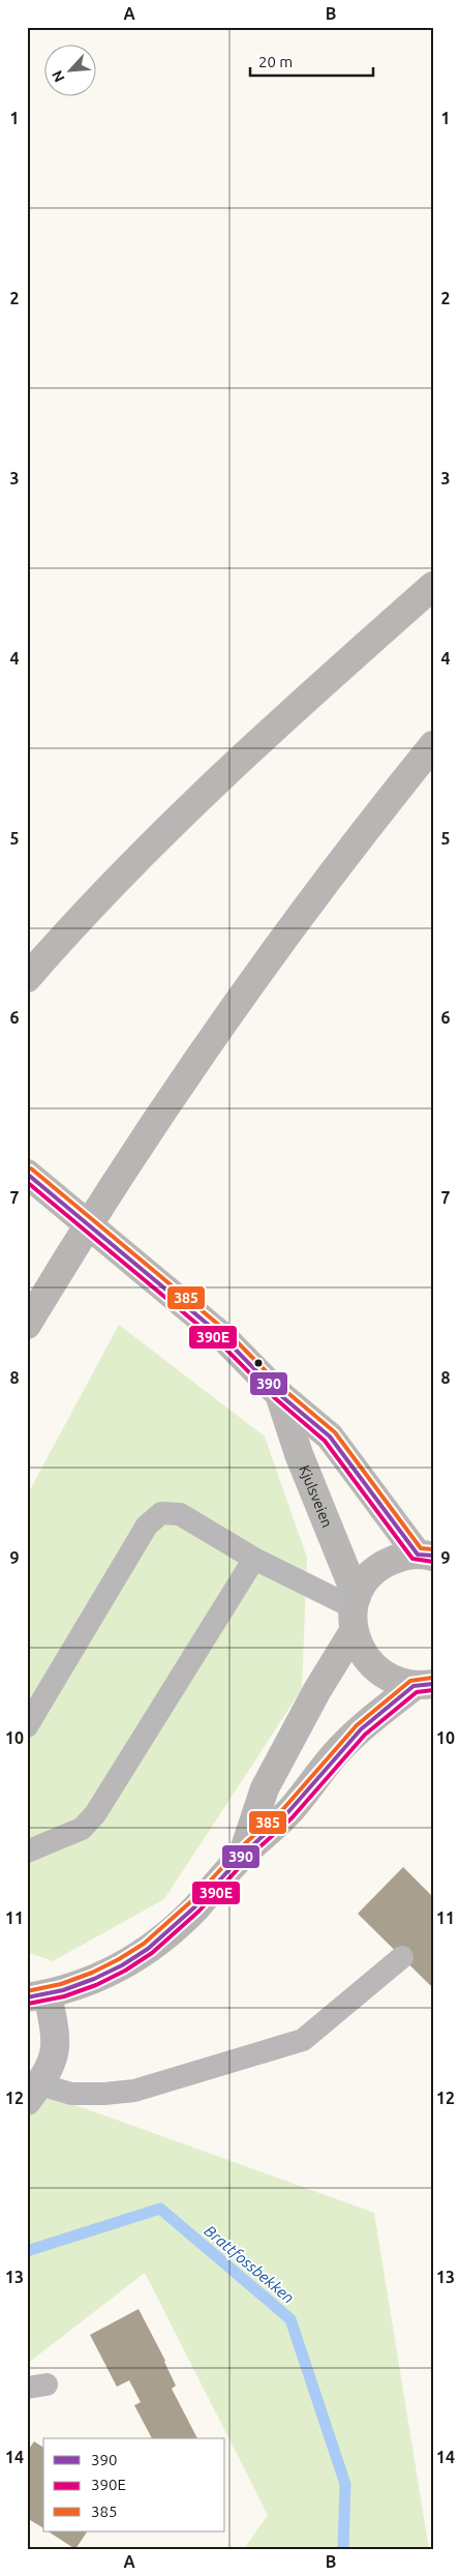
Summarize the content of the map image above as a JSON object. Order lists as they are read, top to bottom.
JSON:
{
  "streets": {
    "main road": ["Kjulsveien"]
  },
  "water": ["Brattfossbekken"],
  "lines": ["transit line 385", "transit line 390", "transit line 390E"],
  "legend": ["390", "390E", "385"],
  "scale_bar": "20 m",
  "north": "bottom left",
  "grid": {
    "columns": ["A", "B"],
    "rows": [
      "1",
      "2",
      "3",
      "4",
      "5",
      "6",
      "7",
      "8",
      "9",
      "10",
      "11",
      "12",
      "13",
      "14"
    ]
  }
}
